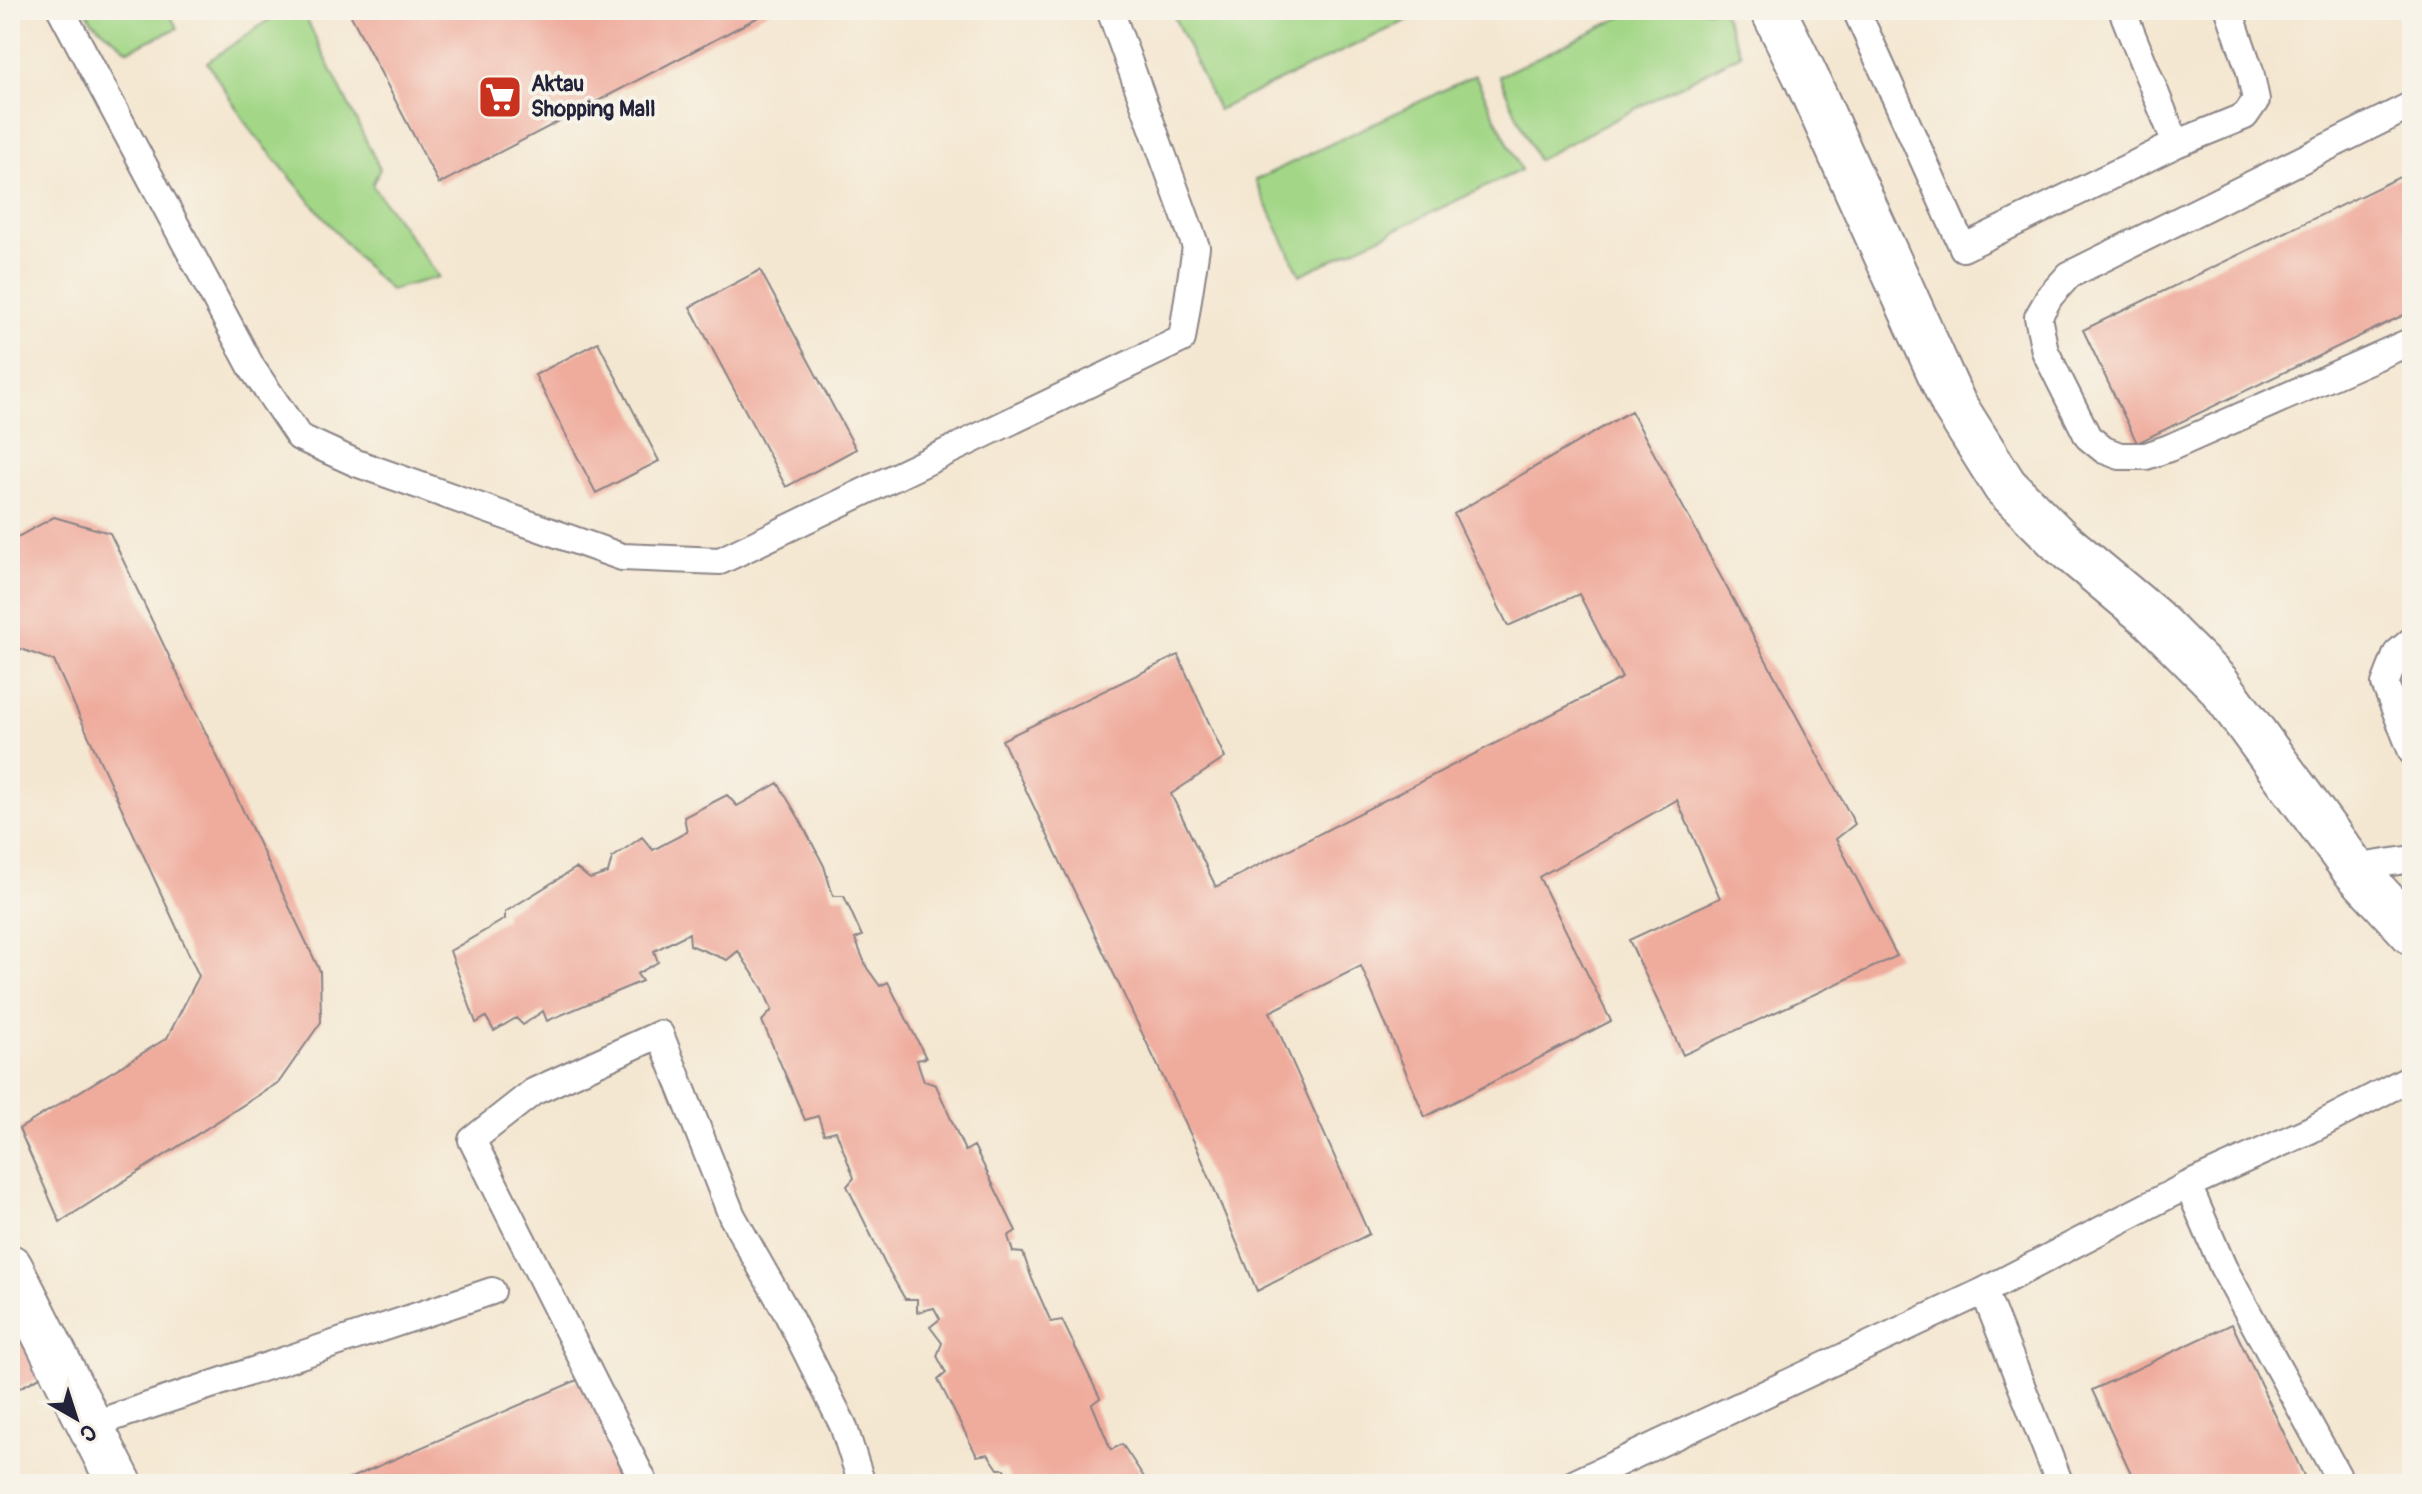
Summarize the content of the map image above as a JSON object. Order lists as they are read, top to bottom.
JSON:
{
  "places": {
    "supermarket": ["Aktau Shopping Mall"]
  },
  "north": "bottom right"
}
